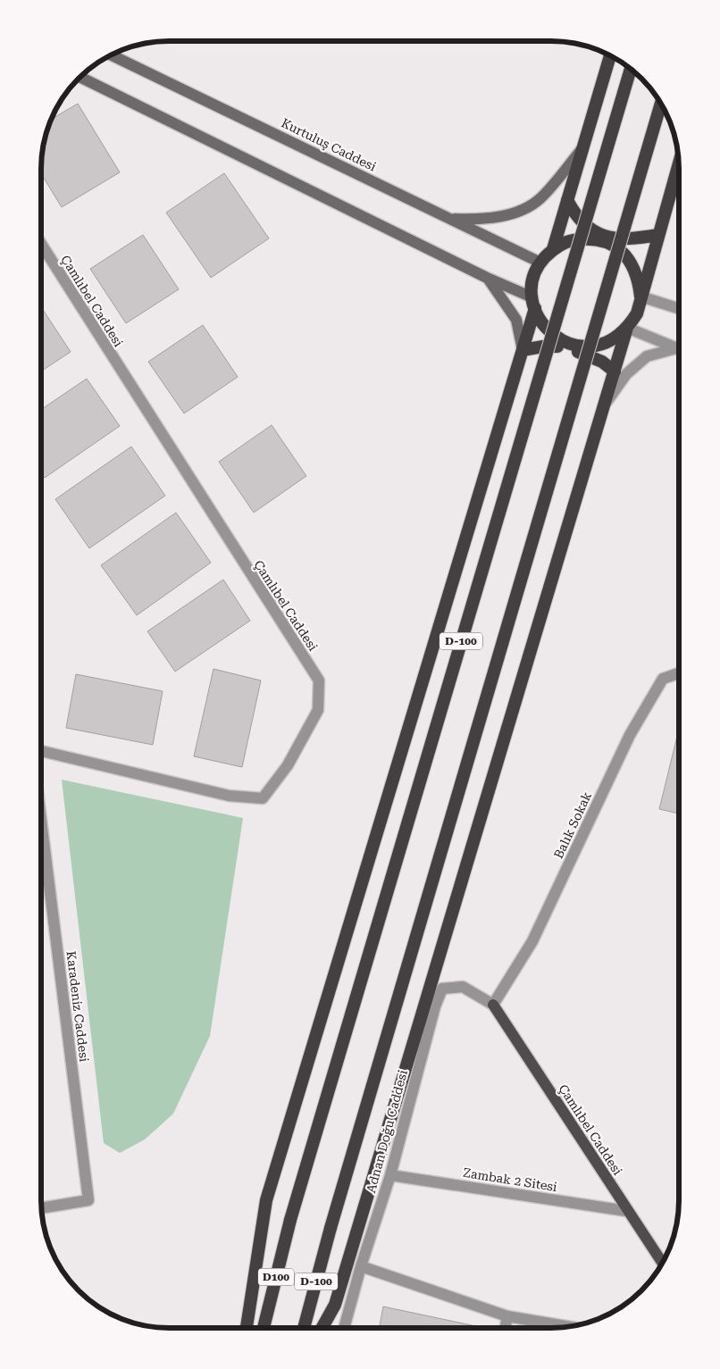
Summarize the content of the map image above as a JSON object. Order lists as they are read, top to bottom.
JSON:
{
  "streets": {
    "highway": ["D-100", "D100"],
    "main road": ["Kurtuluş Caddesi", "Çamlıbel Caddesi"],
    "street": [
      "Balık Sokak",
      "Karadeniz Caddesi",
      "Adnan Doğu Caddesi",
      "Zambak 2 Sitesi"
    ]
  },
  "crossings": [
    ["Çamlıbel Caddesi", "Balık Sokak"],
    ["Çamlıbel Caddesi", "Adnan Doğu Caddesi"],
    ["Çamlıbel Caddesi", "Zambak 2 Sitesi"],
    ["D-100", "D100"],
    ["Balık Sokak", "Adnan Doğu Caddesi"],
    ["Adnan Doğu Caddesi", "Zambak 2 Sitesi"]
  ]
}
